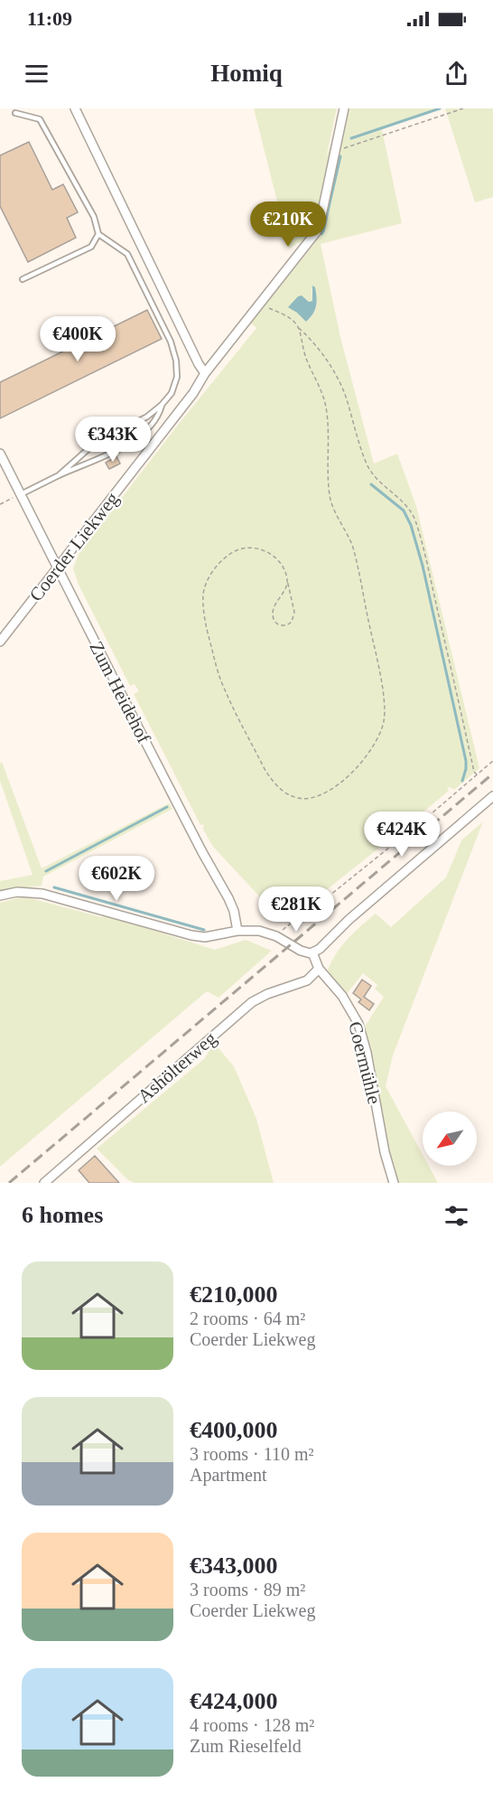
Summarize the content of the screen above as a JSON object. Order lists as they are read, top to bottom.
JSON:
{
  "streets": {
    "street": [
      "Coerder Liekweg",
      "Zum Heidehof",
      "Coermühle",
      "Ashölterweg"
    ]
  },
  "crossings": [
    ["Coerder Liekweg", "Zum Heidehof"],
    ["Coermühle", "Ashölterweg"]
  ],
  "north": "bottom left",
  "page": {
    "status": "11:09",
    "header": "Homiq",
    "price": [
      "€210K",
      "€400K",
      "€343K",
      "€424K",
      "€602K",
      "€281K"
    ],
    "heading": "6 homes",
    "list": [
      {
        "name": "€210,000",
        "note": "2 rooms · 64 m² · Coerder Liekweg"
      },
      {
        "name": "€400,000",
        "note": "3 rooms · 110 m² · Apartment"
      },
      {
        "name": "€343,000",
        "note": "3 rooms · 89 m² · Coerder Liekweg"
      },
      {
        "name": "€424,000",
        "note": "4 rooms · 128 m² · Zum Rieselfeld"
      }
    ]
  }
}
